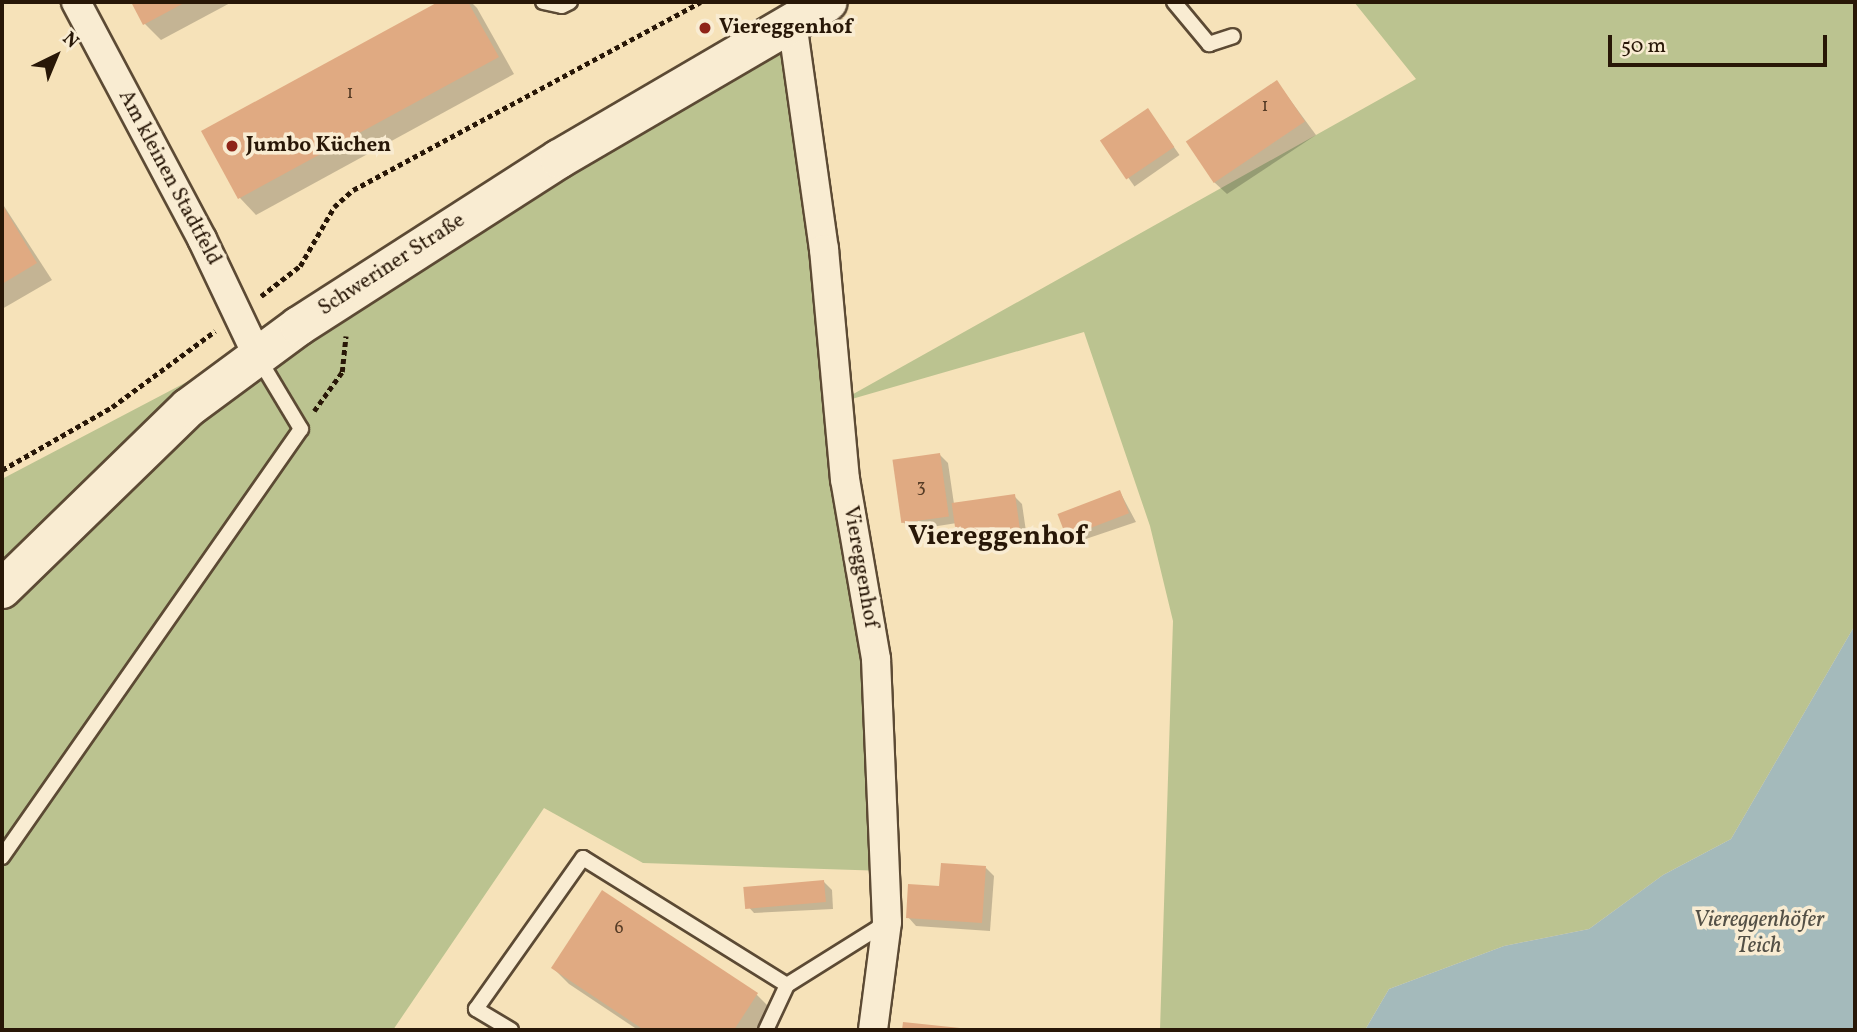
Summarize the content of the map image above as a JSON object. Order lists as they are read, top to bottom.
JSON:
{
  "streets": {
    "main road": ["Schweriner Straße"],
    "street": ["Am kleinen Stadtfeld", "Viereggenhof"]
  },
  "crossings": [
    ["Am kleinen Stadtfeld", "Schweriner Straße"],
    ["Schweriner Straße", "Viereggenhof"]
  ],
  "districts": ["Viereggenhof"],
  "water": ["Viereggenhöfer Teich"],
  "places": ["Viereggenhof", "Jumbo Küchen"],
  "house_numbers": [
    "1",
    "1",
    "3",
    "6"
  ],
  "scale_bar": "50 m",
  "north": "top right"
}
